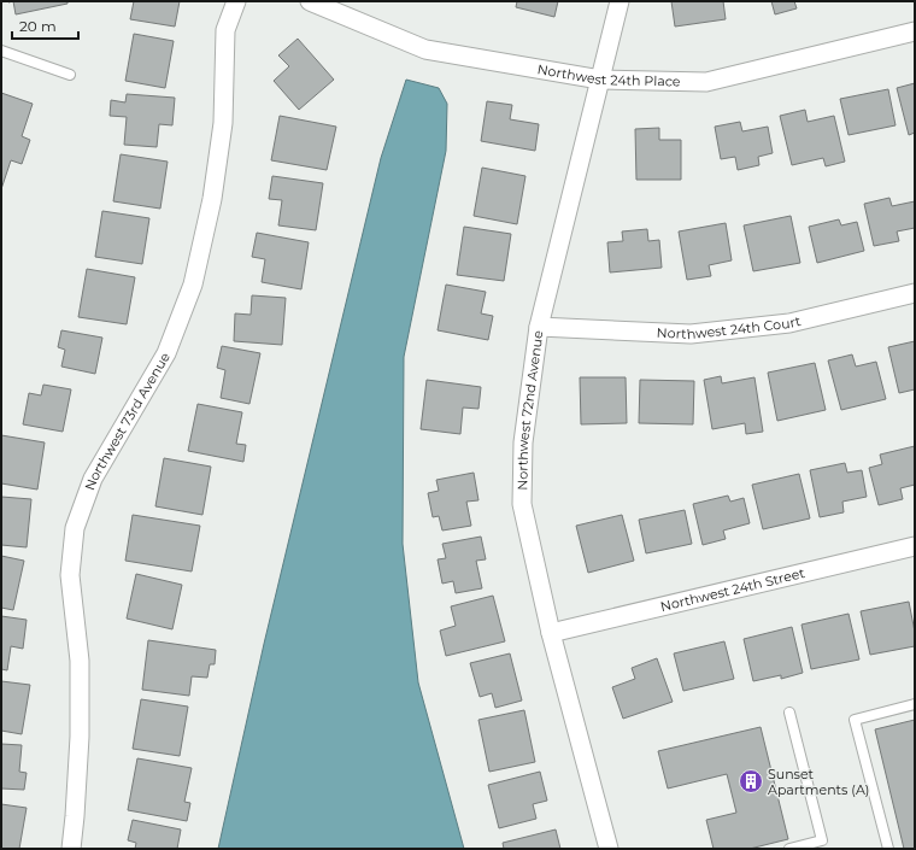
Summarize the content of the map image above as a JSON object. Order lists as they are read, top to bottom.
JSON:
{
  "streets": {
    "street": [
      "Northwest 24th Place",
      "Northwest 24th Court",
      "Northwest 72nd Avenue",
      "Northwest 73rd Avenue",
      "Northwest 24th Street"
    ]
  },
  "crossings": [
    ["Northwest 24th Place", "Northwest 72nd Avenue"],
    ["Northwest 24th Court", "Northwest 72nd Avenue"],
    ["Northwest 72nd Avenue", "Northwest 24th Street"]
  ],
  "places": {
    "building": ["Sunset Apartments (A)"]
  },
  "scale_bar": "20 m"
}
